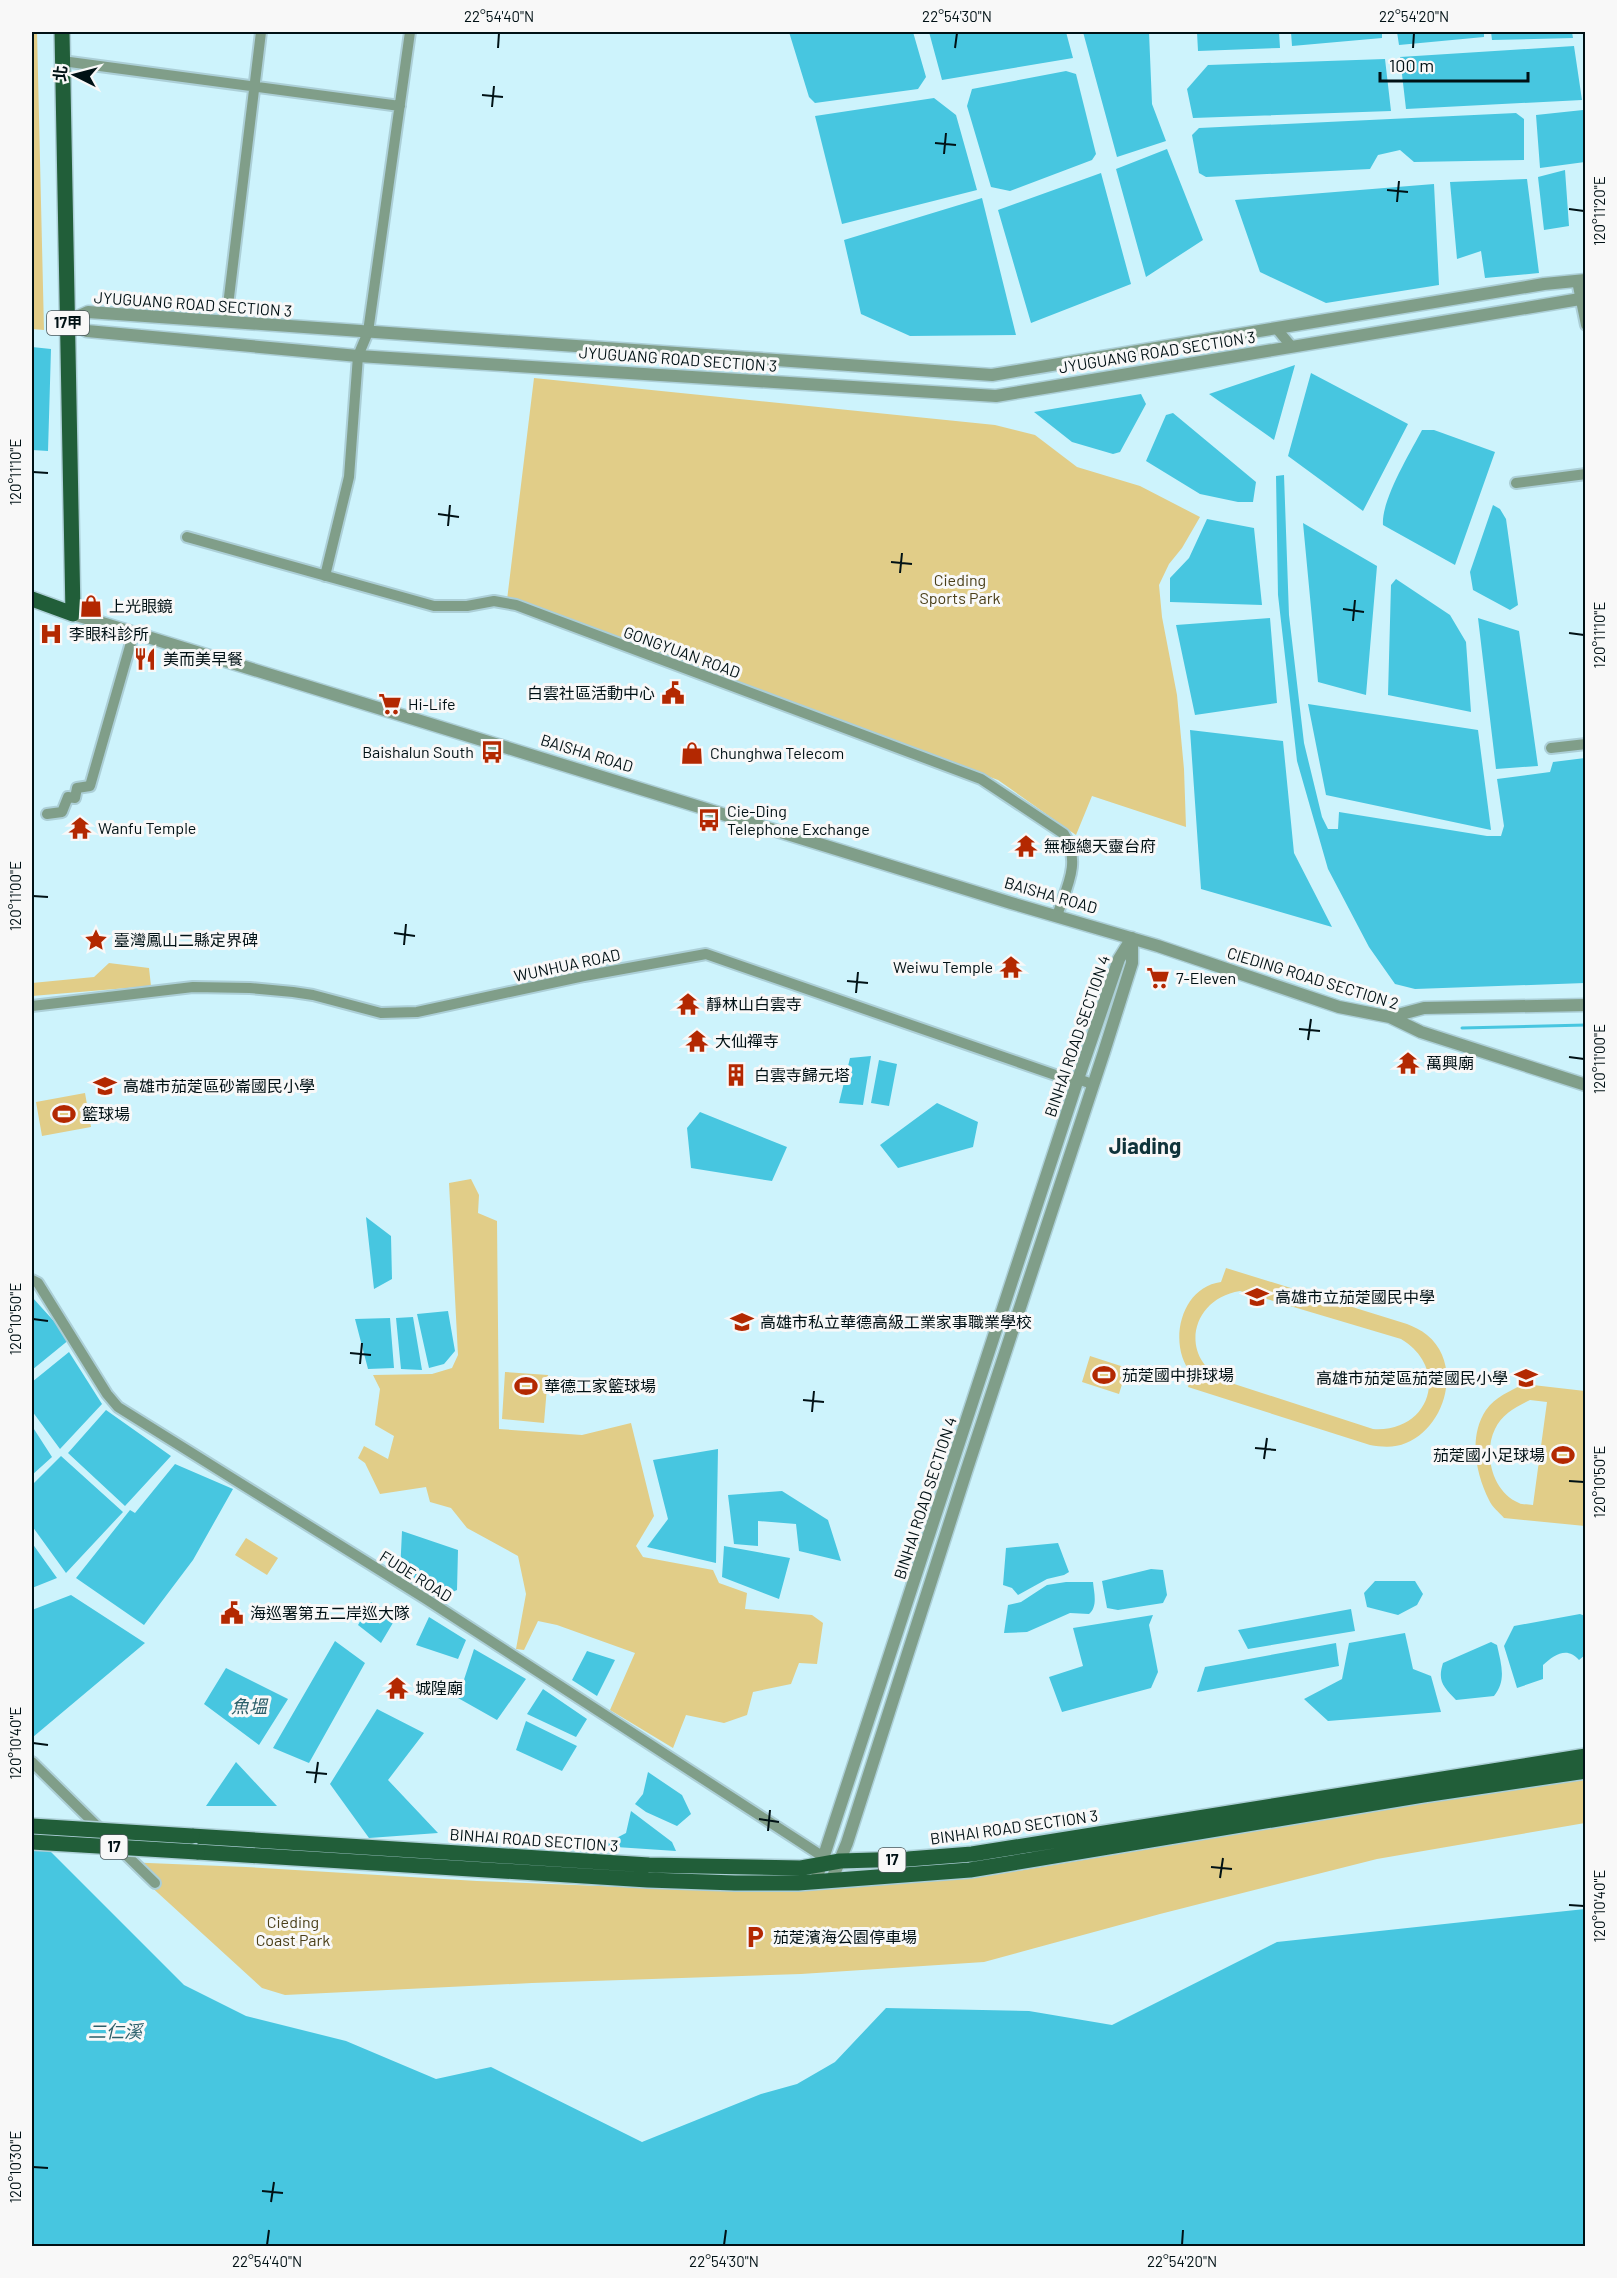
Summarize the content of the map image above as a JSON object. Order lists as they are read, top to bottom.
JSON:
{
  "streets": {
    "main road": [
      "17甲",
      "BAISHA ROAD",
      "BINHAI ROAD SECTION 3",
      "17"
    ],
    "street": [
      "JYUGUANG ROAD SECTION 3",
      "GONGYUAN ROAD",
      "WUNHUA ROAD",
      "CIEDING ROAD SECTION 2",
      "BINHAI ROAD SECTION 4",
      "FUDE ROAD"
    ]
  },
  "crossings": [
    ["JYUGUANG ROAD SECTION 3", "17甲"],
    ["17甲", "BAISHA ROAD"],
    ["GONGYUAN ROAD", "BAISHA ROAD"],
    ["BAISHA ROAD", "CIEDING ROAD SECTION 2"],
    ["BAISHA ROAD", "BINHAI ROAD SECTION 4"],
    ["WUNHUA ROAD", "BINHAI ROAD SECTION 4"],
    ["CIEDING ROAD SECTION 2", "BINHAI ROAD SECTION 4"],
    ["BINHAI ROAD SECTION 4", "FUDE ROAD"],
    ["BINHAI ROAD SECTION 4", "BINHAI ROAD SECTION 3"],
    ["FUDE ROAD", "BINHAI ROAD SECTION 3"]
  ],
  "districts": ["Jiading"],
  "water": ["魚塭", "二仁溪"],
  "parks": ["Cieding Sports Park", "Cieding Coast Park"],
  "places": {
    "shop": ["上光眼鏡", "Chunghwa Telecom"],
    "hospital": ["李眼科診所"],
    "restaurant": ["美而美早餐"],
    "public building": ["白雲社區活動中心", "海巡署第五二岸巡大隊"],
    "supermarket": ["Hi-Life", "7-Eleven"],
    "bus stop": ["Baishalun South", "Cie-Ding Telephone Exchange"],
    "temple": [
      "Wanfu Temple",
      "無極總天靈台府",
      "Weiwu Temple",
      "靜林山白雲寺",
      "大仙禪寺",
      "萬興廟",
      "城隍廟"
    ],
    "place": ["臺灣鳳山二縣定界碑"],
    "building": ["白雲寺歸元塔"],
    "school or university": [
      "高雄市茄萣區砂崙國民小學",
      "高雄市立茄萣國民中學",
      "高雄市私立華德高級工業家事職業學校",
      "高雄市茄萣區茄萣國民小學"
    ],
    "sports": [
      "籃球場",
      "茄萣國中排球場",
      "華德工家籃球場",
      "茄萣國小足球場"
    ],
    "parking": ["茄萣濱海公園停車場"]
  },
  "scale_bar": "100 m",
  "north": "left",
  "coordinates": [
    "22°54'40\"N",
    "22°54'30\"N",
    "22°54'20\"N",
    "120°11'20\"E",
    "120°11'10\"E",
    "120°11'00\"E",
    "120°10'50\"E",
    "120°10'40\"E",
    "120°10'30\"E"
  ]
}
